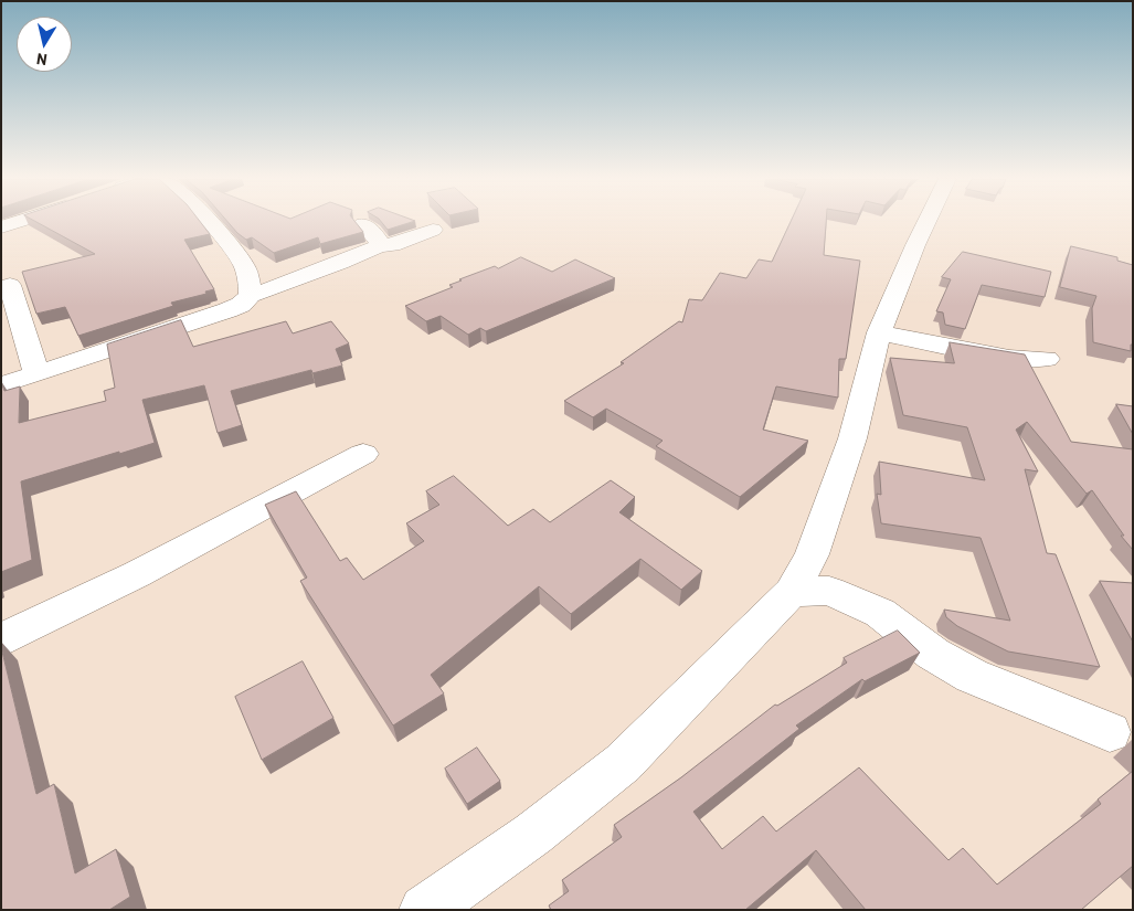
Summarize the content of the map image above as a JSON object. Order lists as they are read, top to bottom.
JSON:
{
  "north": "bottom"
}
